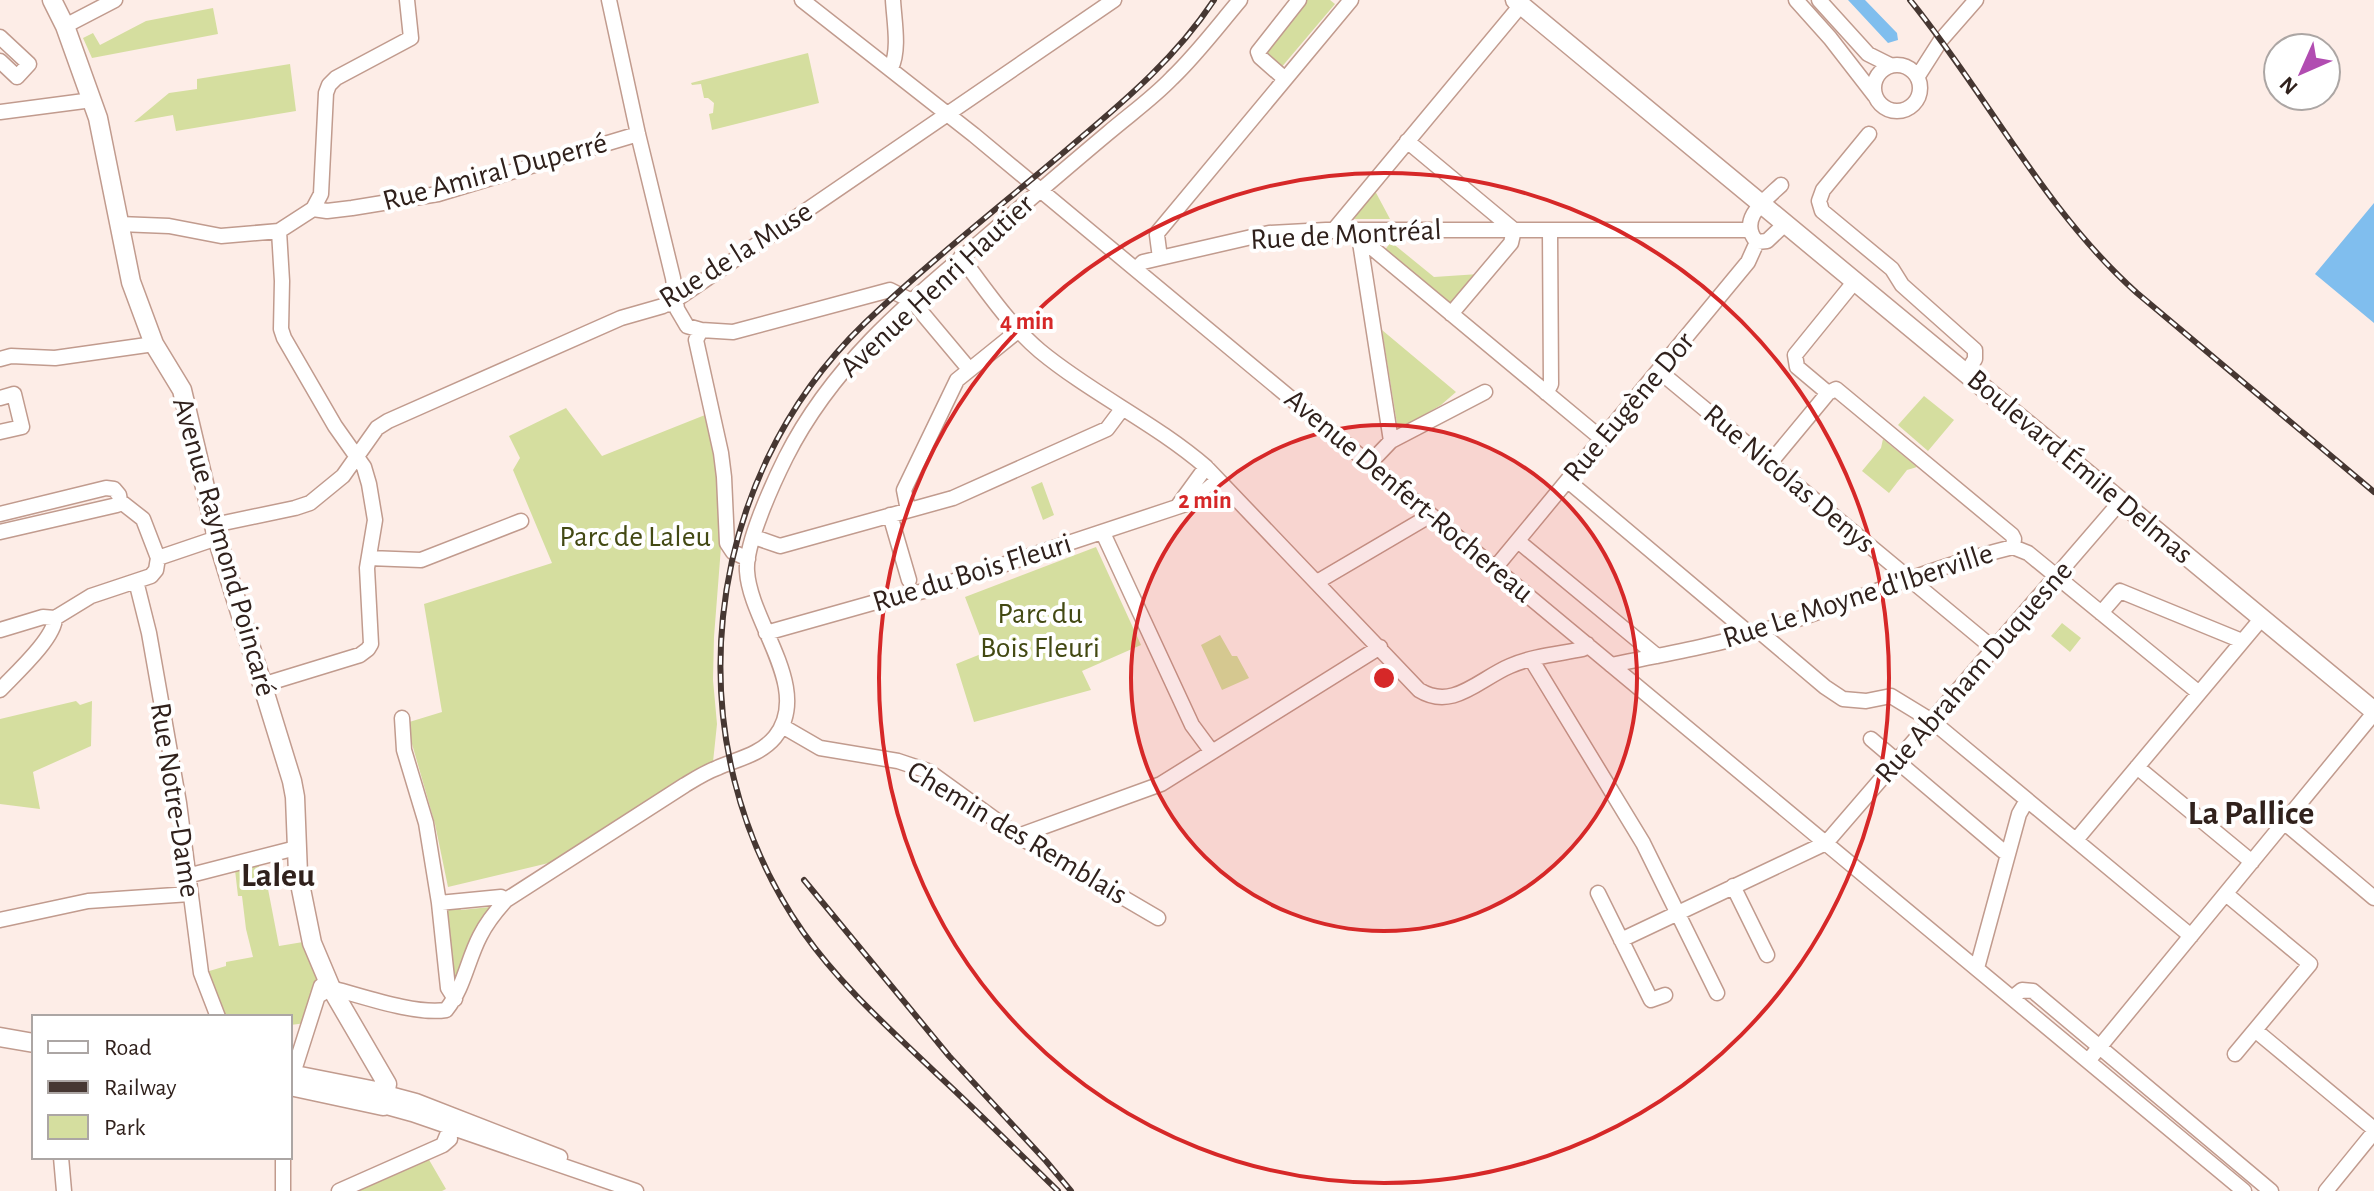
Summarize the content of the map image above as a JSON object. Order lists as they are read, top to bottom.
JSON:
{
  "streets": {
    "main road": ["Boulevard Émile Delmas", "Avenue Raymond Poincaré"],
    "street": [
      "Rue Amiral Duperré",
      "Rue de Montréal",
      "Rue de la Muse",
      "Avenue Henri Hautier",
      "Rue Eugène Dor",
      "Rue Nicolas Denys",
      "Avenue Denfert-Rochereau",
      "Rue du Bois Fleuri",
      "Rue Le Moyne d'Iberville",
      "Rue Abraham Duquesne",
      "Rue Notre-Dame",
      "Chemin des Remblais"
    ]
  },
  "crossings": [
    ["Rue de Montréal", "Rue Eugène Dor"],
    ["Rue de Montréal", "Avenue Denfert-Rochereau"],
    ["Rue de la Muse", "Avenue Denfert-Rochereau"],
    ["Rue de la Muse", "Avenue Raymond Poincaré"],
    ["Avenue Henri Hautier", "Avenue Denfert-Rochereau"],
    ["Avenue Henri Hautier", "Rue du Bois Fleuri"],
    ["Avenue Henri Hautier", "Chemin des Remblais"],
    ["Rue Eugène Dor", "Boulevard Émile Delmas"],
    ["Rue Eugène Dor", "Rue Nicolas Denys"],
    ["Rue Eugène Dor", "Avenue Denfert-Rochereau"],
    ["Boulevard Émile Delmas", "Rue Abraham Duquesne"],
    ["Rue Nicolas Denys", "Rue Le Moyne d'Iberville"],
    ["Rue Nicolas Denys", "Rue Abraham Duquesne"],
    ["Avenue Denfert-Rochereau", "Rue Le Moyne d'Iberville"],
    ["Avenue Denfert-Rochereau", "Rue Abraham Duquesne"],
    ["Rue Le Moyne d'Iberville", "Rue Abraham Duquesne"]
  ],
  "districts": ["La Pallice", "Laleu"],
  "parks": ["Parc de Laleu", "Parc du Bois Fleuri"],
  "legend": ["Road", "Railway", "Park"],
  "north": "bottom left",
  "rings": ["4 min", "2 min"]
}
